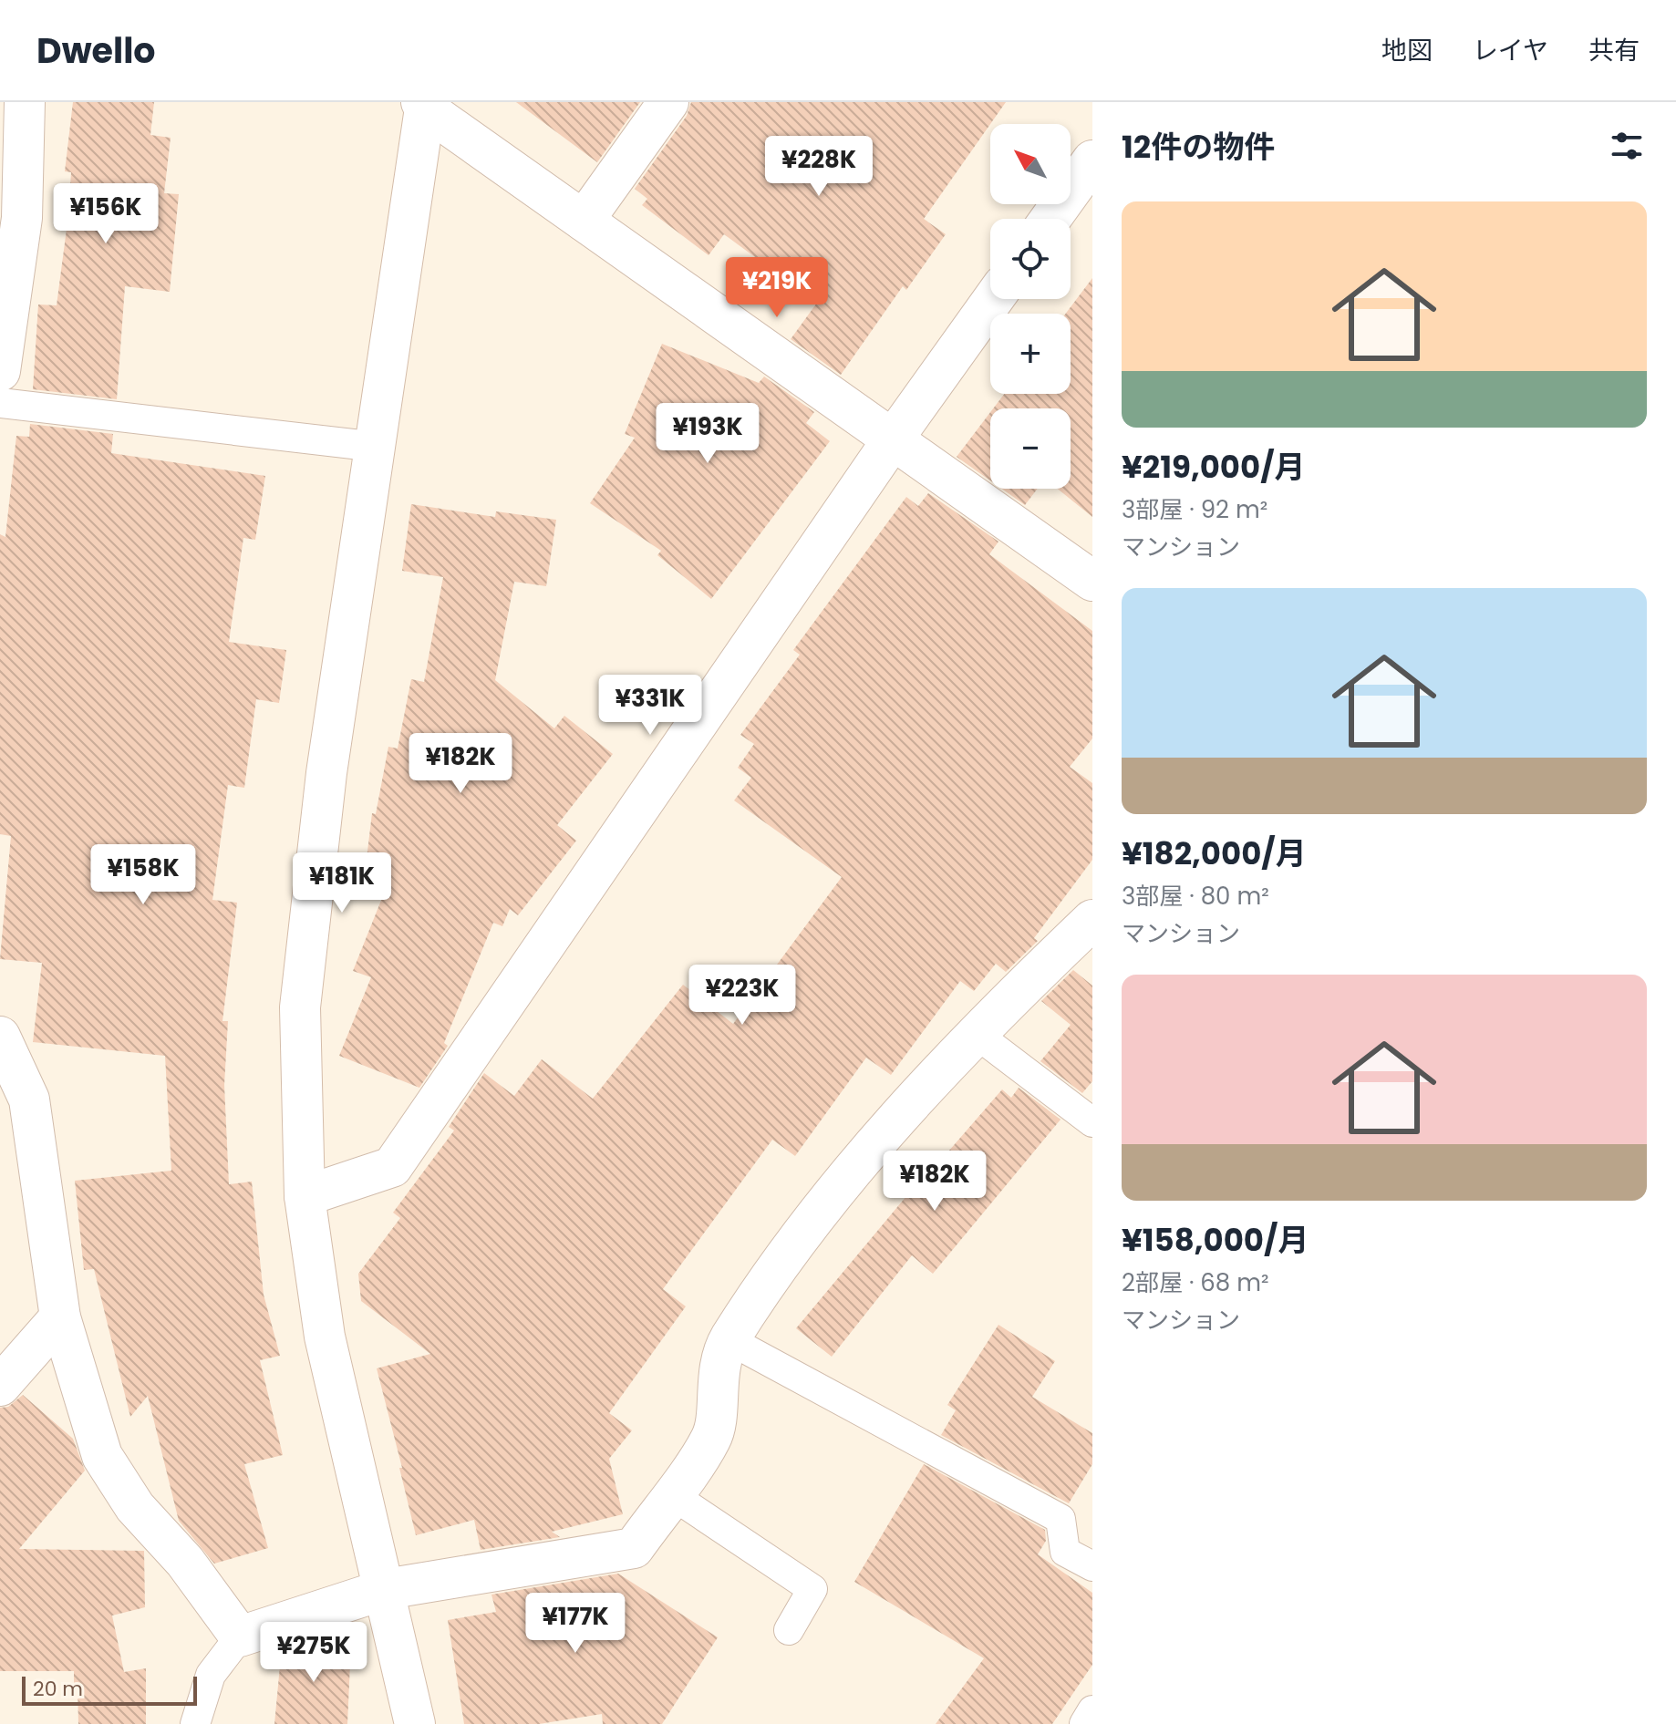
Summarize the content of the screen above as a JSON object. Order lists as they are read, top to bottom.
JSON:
{
  "scale_bar": "20 m",
  "north": "top left",
  "page": {
    "header": "Dwello",
    "nav": ["地図", "レイヤ", "共有"],
    "heading": "12件の物件",
    "map_buttons": ["+", "−"],
    "price": [
      "¥228K",
      "¥156K",
      "¥219K",
      "¥193K",
      "¥331K",
      "¥182K",
      "¥158K",
      "¥181K",
      "¥223K",
      "¥182K",
      "¥177K",
      "¥275K"
    ],
    "list": [
      {
        "name": "¥219,000/月",
        "note": "3部屋 · 92 m² · マンション"
      },
      {
        "name": "¥182,000/月",
        "note": "3部屋 · 80 m² · マンション"
      },
      {
        "name": "¥158,000/月",
        "note": "2部屋 · 68 m² · マンション"
      }
    ],
    "scale": "20 m"
  }
}
